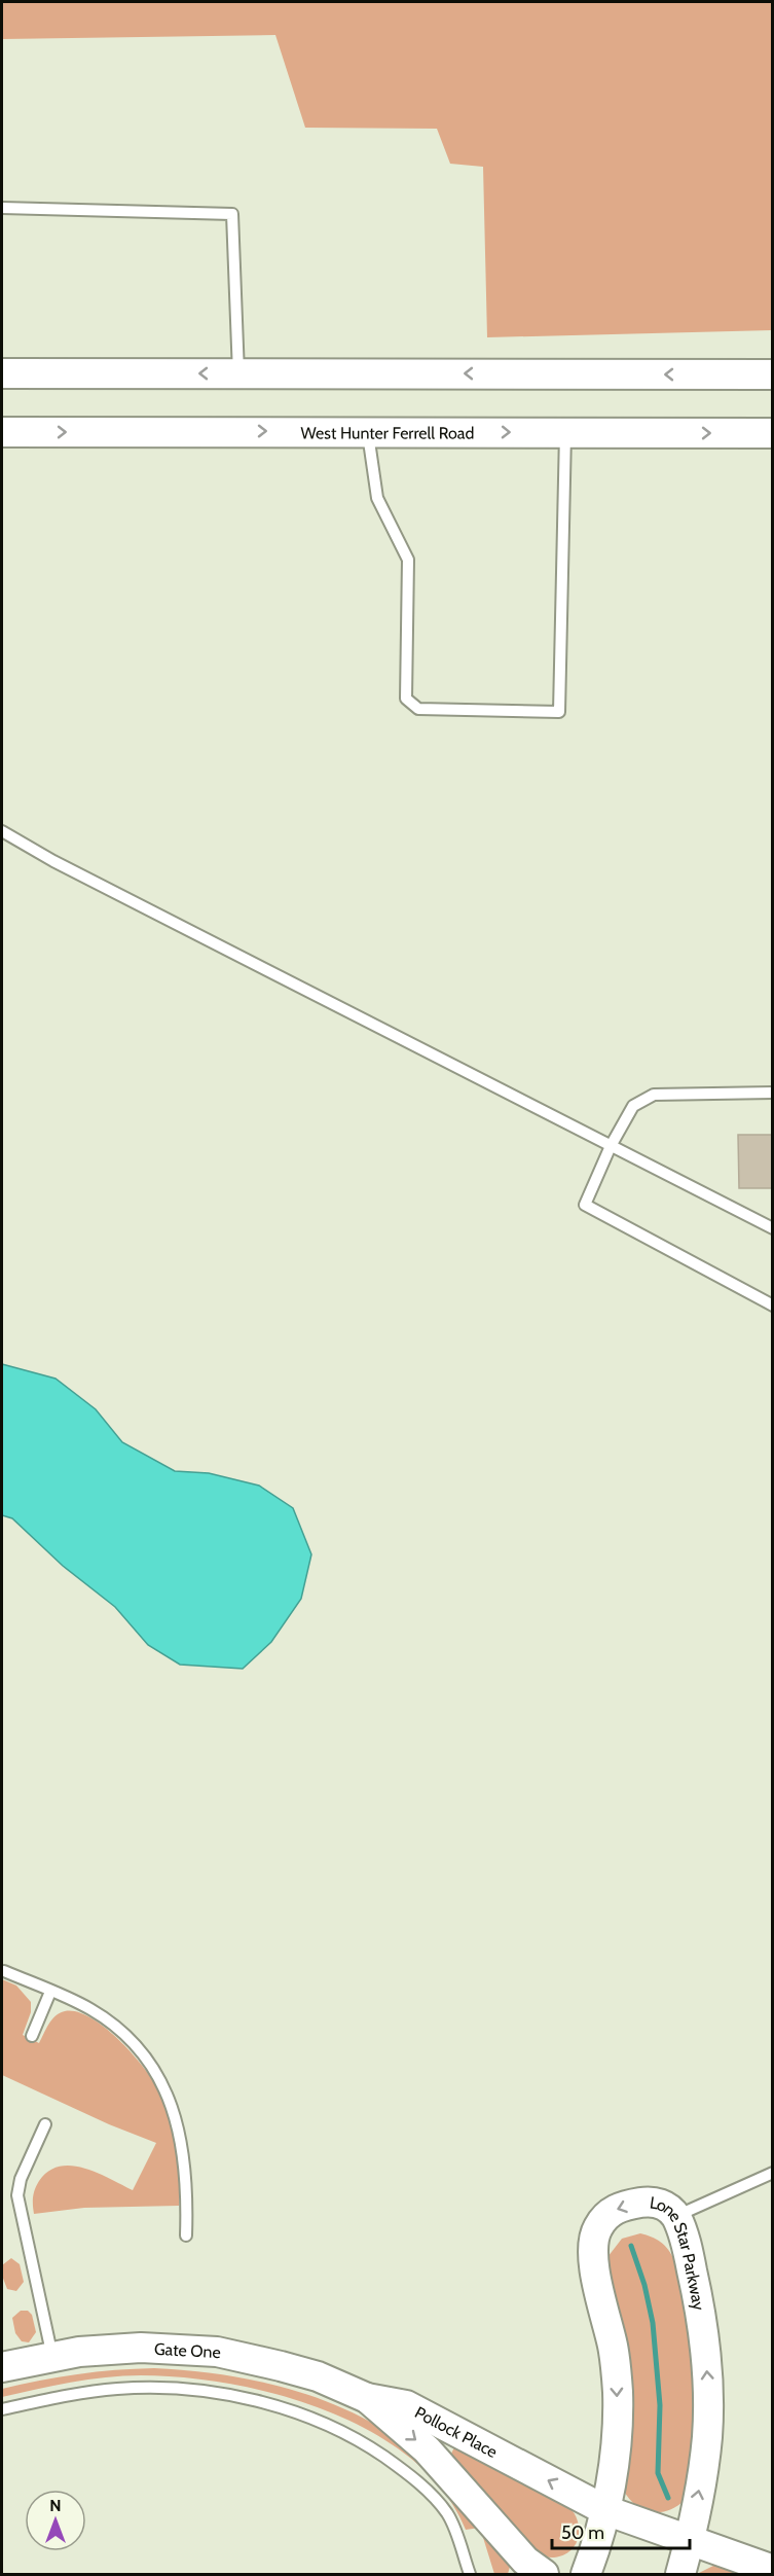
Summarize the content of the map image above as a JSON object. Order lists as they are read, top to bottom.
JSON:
{
  "streets": {
    "street": [
      "West Hunter Ferrell Road",
      "Lone Star Parkway",
      "Gate One",
      "Pollock Place"
    ]
  },
  "crossings": [
    ["Lone Star Parkway", "Pollock Place"],
    ["Gate One", "Pollock Place"]
  ],
  "scale_bar": "50 m",
  "north": "top"
}
